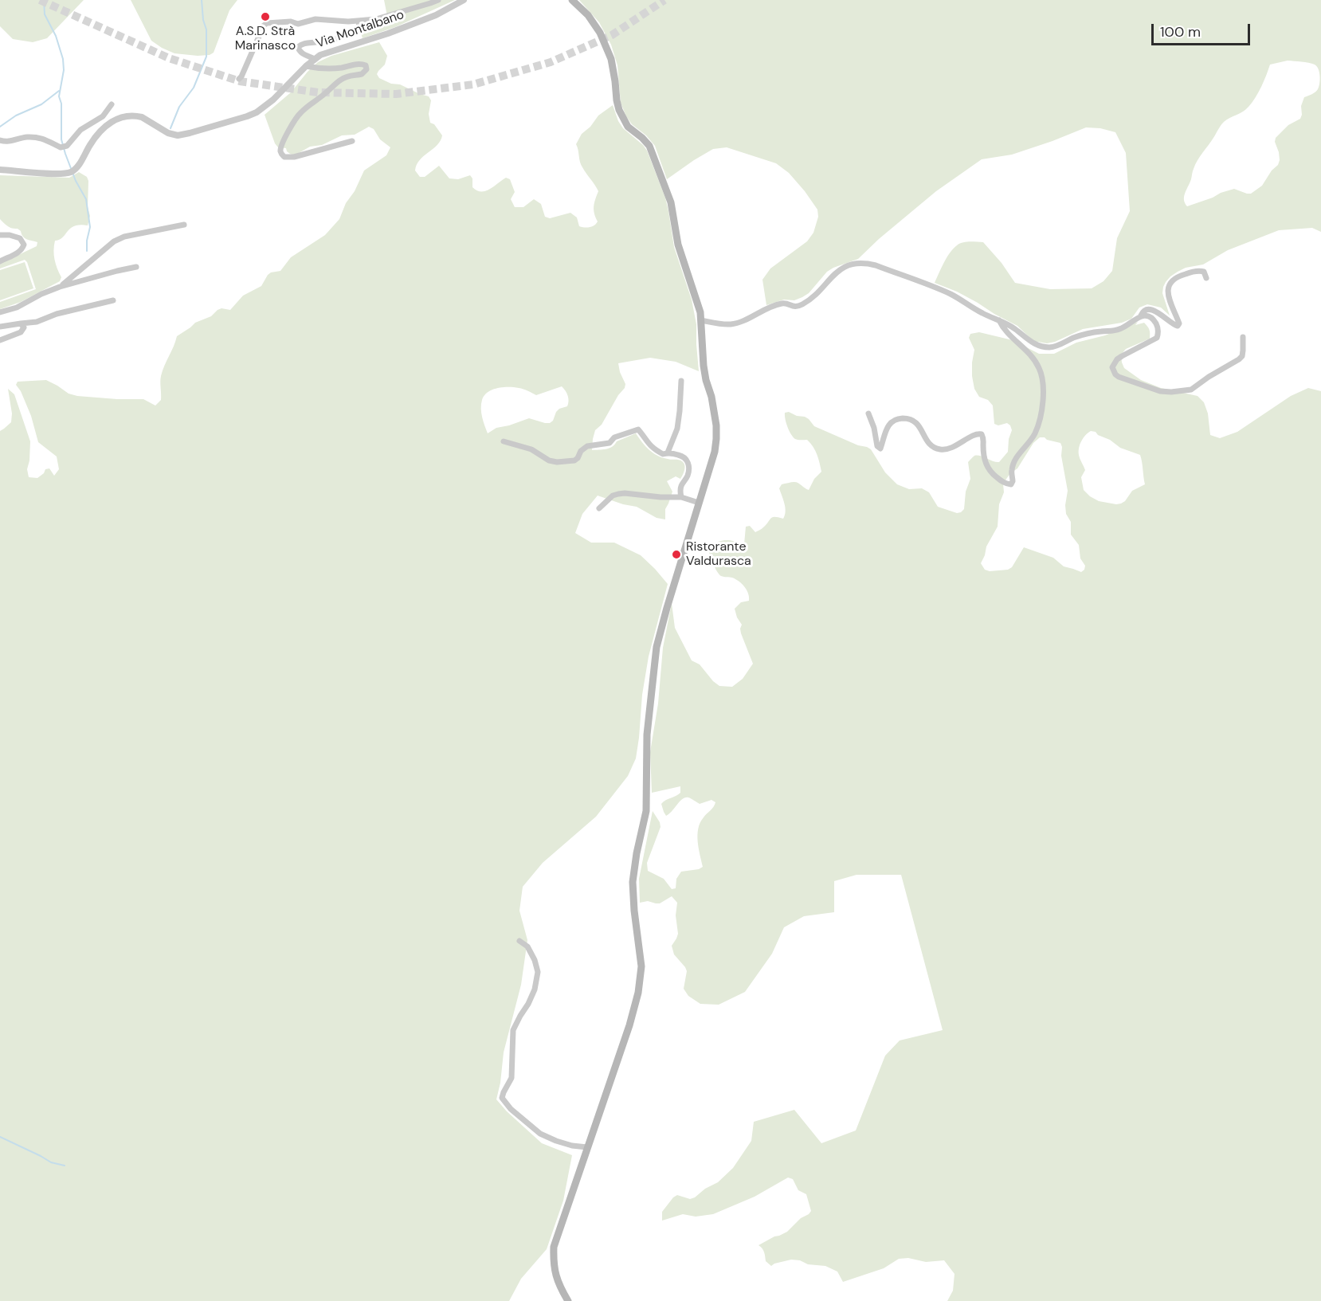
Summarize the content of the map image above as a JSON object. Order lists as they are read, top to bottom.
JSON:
{
  "streets": {
    "street": ["Via Montalbano"]
  },
  "places": ["A.S.D. Strà Marinasco", "Ristorante Valdurasca"],
  "scale_bar": "100 m"
}
